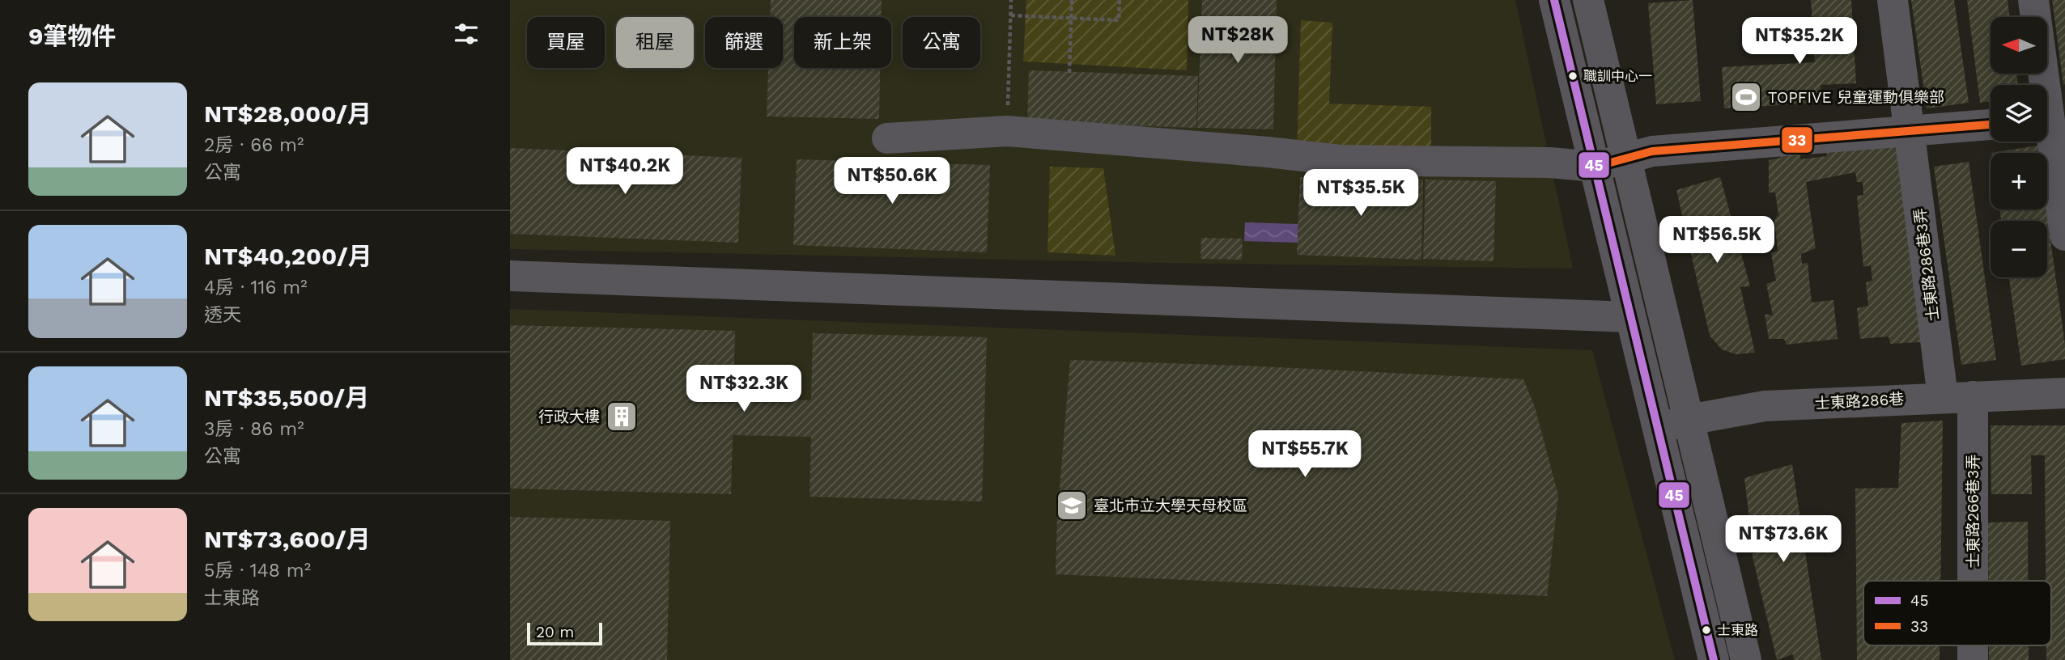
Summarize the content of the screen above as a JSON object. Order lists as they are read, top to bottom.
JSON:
{
  "streets": {
    "street": ["士東路286巷3弄", "士東路286巷", "士東路266巷3弄"]
  },
  "crossings": [
    ["士東路286巷3弄", "士東路286巷"],
    ["士東路286巷", "士東路266巷3弄"]
  ],
  "places": {
    "other": ["職訓中心一", "士東路"],
    "sports": ["TOPFIVE 兒童運動俱樂部"],
    "building": ["行政大樓"],
    "school or university": ["臺北市立大學天母校區"]
  },
  "lines": ["transit line 45", "transit line 33"],
  "legend": ["45", "33"],
  "scale_bar": "20 m",
  "north": "left",
  "page": {
    "heading": "9筆物件",
    "price": [
      "NT$28K",
      "NT$35.2K",
      "NT$40.2K",
      "NT$50.6K",
      "NT$35.5K",
      "NT$56.5K",
      "NT$32.3K",
      "NT$55.7K",
      "NT$73.6K"
    ],
    "map_buttons": ["+", "−"],
    "chip": [
      "買屋",
      "租屋",
      "篩選",
      "新上架",
      "公寓"
    ],
    "list": [
      {
        "name": "NT$28,000/月",
        "note": "2房 · 66 m² · 公寓"
      },
      {
        "name": "NT$40,200/月",
        "note": "4房 · 116 m² · 透天"
      },
      {
        "name": "NT$35,500/月",
        "note": "3房 · 86 m² · 公寓"
      },
      {
        "name": "NT$73,600/月",
        "note": "5房 · 148 m² · 士東路"
      }
    ],
    "scale": "20 m"
  }
}
